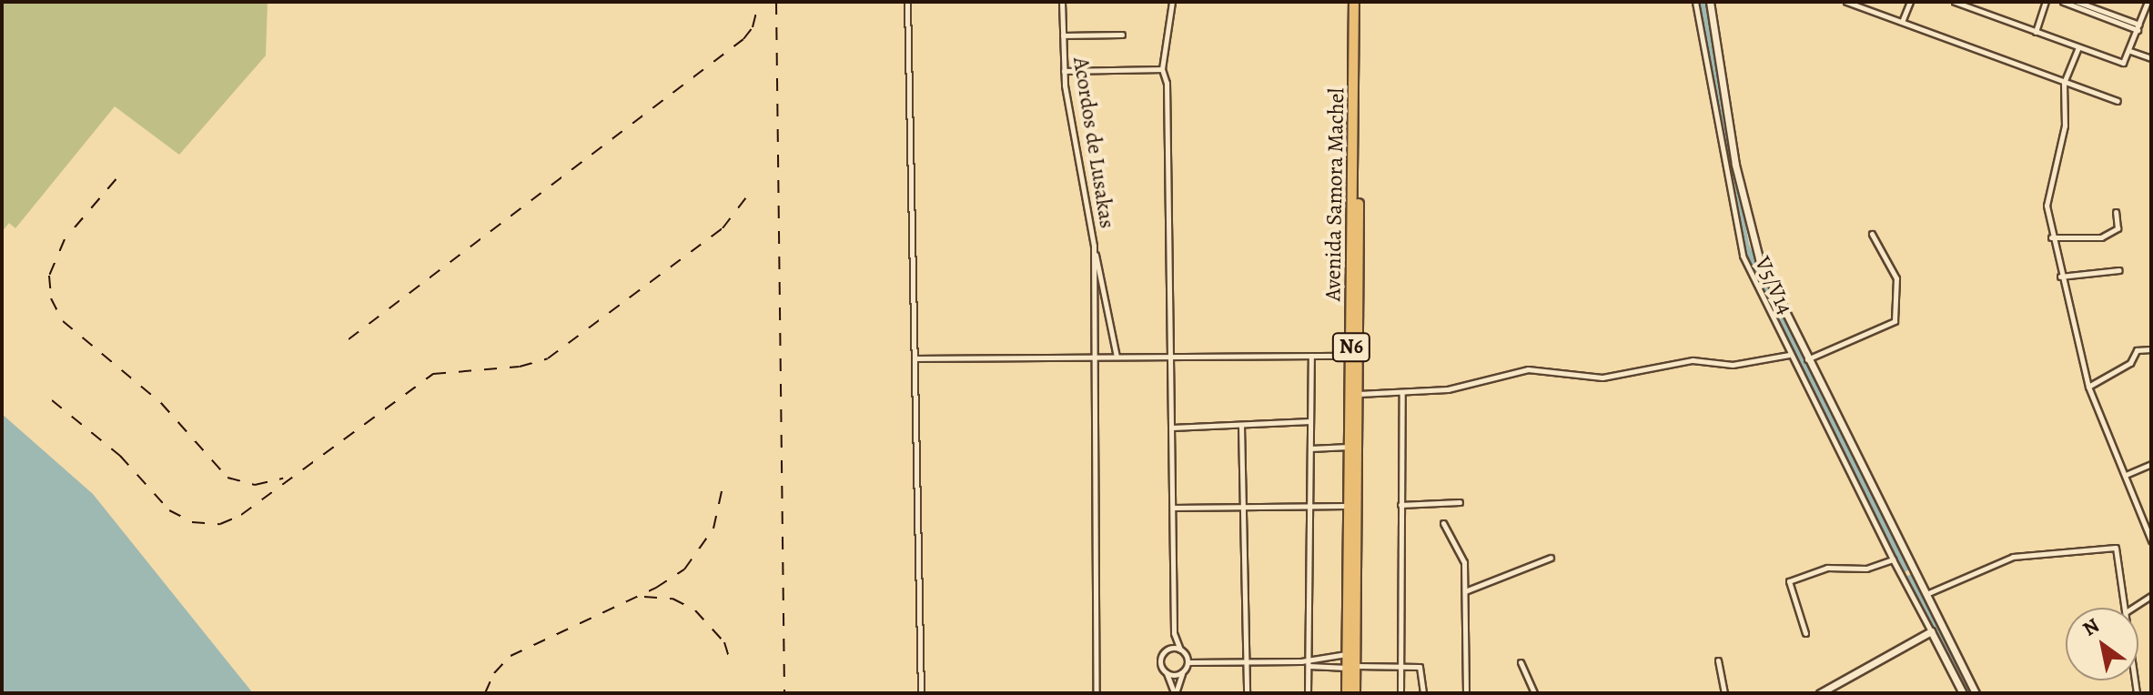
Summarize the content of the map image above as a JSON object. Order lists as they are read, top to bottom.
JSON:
{
  "streets": {
    "highway": ["Avenida Samora Machel", "N6"],
    "street": ["Acordos de Lusakas", "V5/V14"]
  },
  "north": "top left"
}
